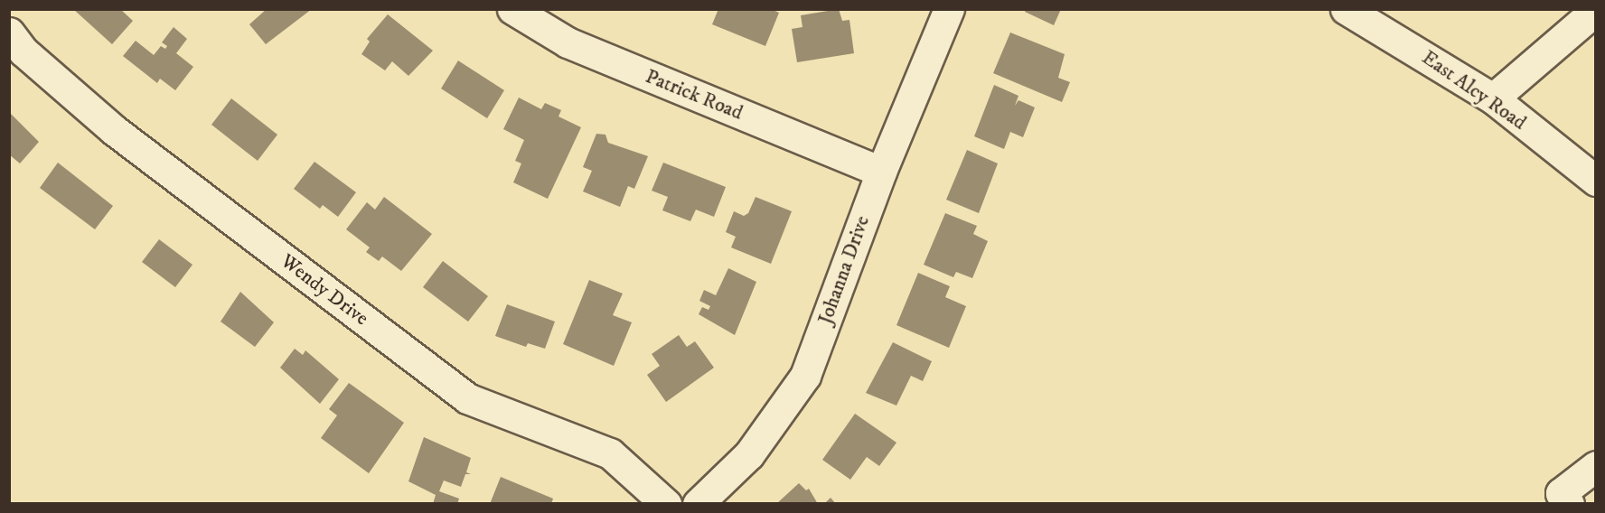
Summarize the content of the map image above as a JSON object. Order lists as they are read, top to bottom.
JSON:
{
  "streets": {
    "street": [
      "East Alcy Road",
      "Patrick Road",
      "Johanna Drive",
      "Wendy Drive"
    ]
  },
  "crossings": [
    ["Patrick Road", "Johanna Drive"]
  ]
}
